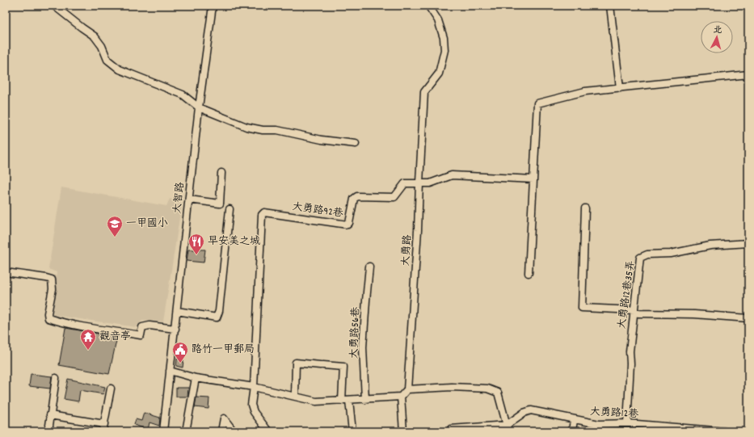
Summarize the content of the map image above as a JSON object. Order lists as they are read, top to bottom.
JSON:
{
  "streets": {
    "street": [
      "大智路",
      "大勇路92巷",
      "大勇路",
      "大勇路12巷35弄",
      "大勇路56巷",
      "大勇路12巷"
    ]
  },
  "crossings": [
    ["大勇路92巷", "大勇路"],
    ["大勇路12巷35弄", "大勇路12巷"]
  ],
  "places": {
    "school or university": ["一甲國小"],
    "restaurant": ["早安美之城"],
    "temple": ["觀音亭"],
    "public building": ["路竹一甲郵局"]
  },
  "north": "top"
}
